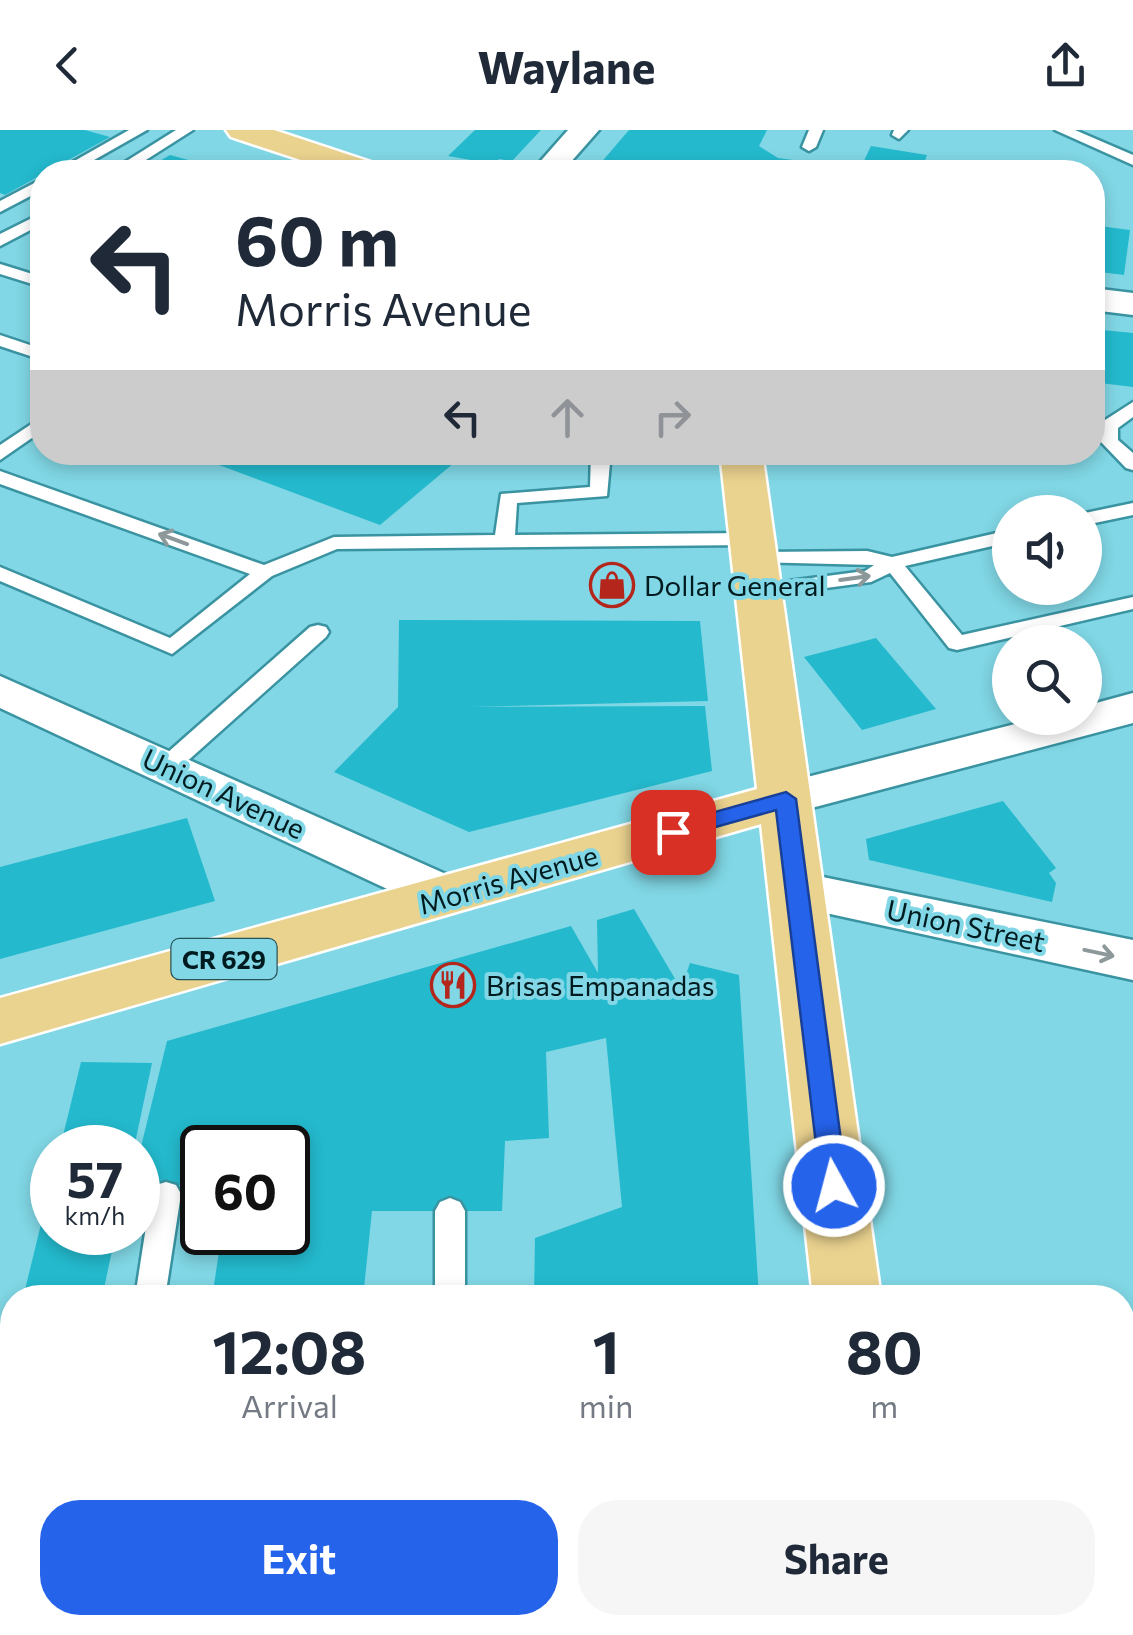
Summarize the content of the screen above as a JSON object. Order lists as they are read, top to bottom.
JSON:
{
  "streets": {
    "main road": ["Morris Avenue", "CR 629"],
    "street": ["Union Avenue", "Union Street"]
  },
  "crossings": [
    ["Union Avenue", "Morris Avenue"]
  ],
  "one_way": ["Union Street"],
  "places": {
    "shop": ["Dollar General"],
    "restaurant": ["Brisas Empanadas"]
  },
  "page": {
    "header": "Waylane",
    "turn": ["60 m", "Morris Avenue"],
    "speed": "57 km/h",
    "limit": "60",
    "eta": [
      "12:08",
      "Arrival",
      "1",
      "min",
      "80",
      "m"
    ],
    "buttons": ["Exit", "Share"]
  }
}
